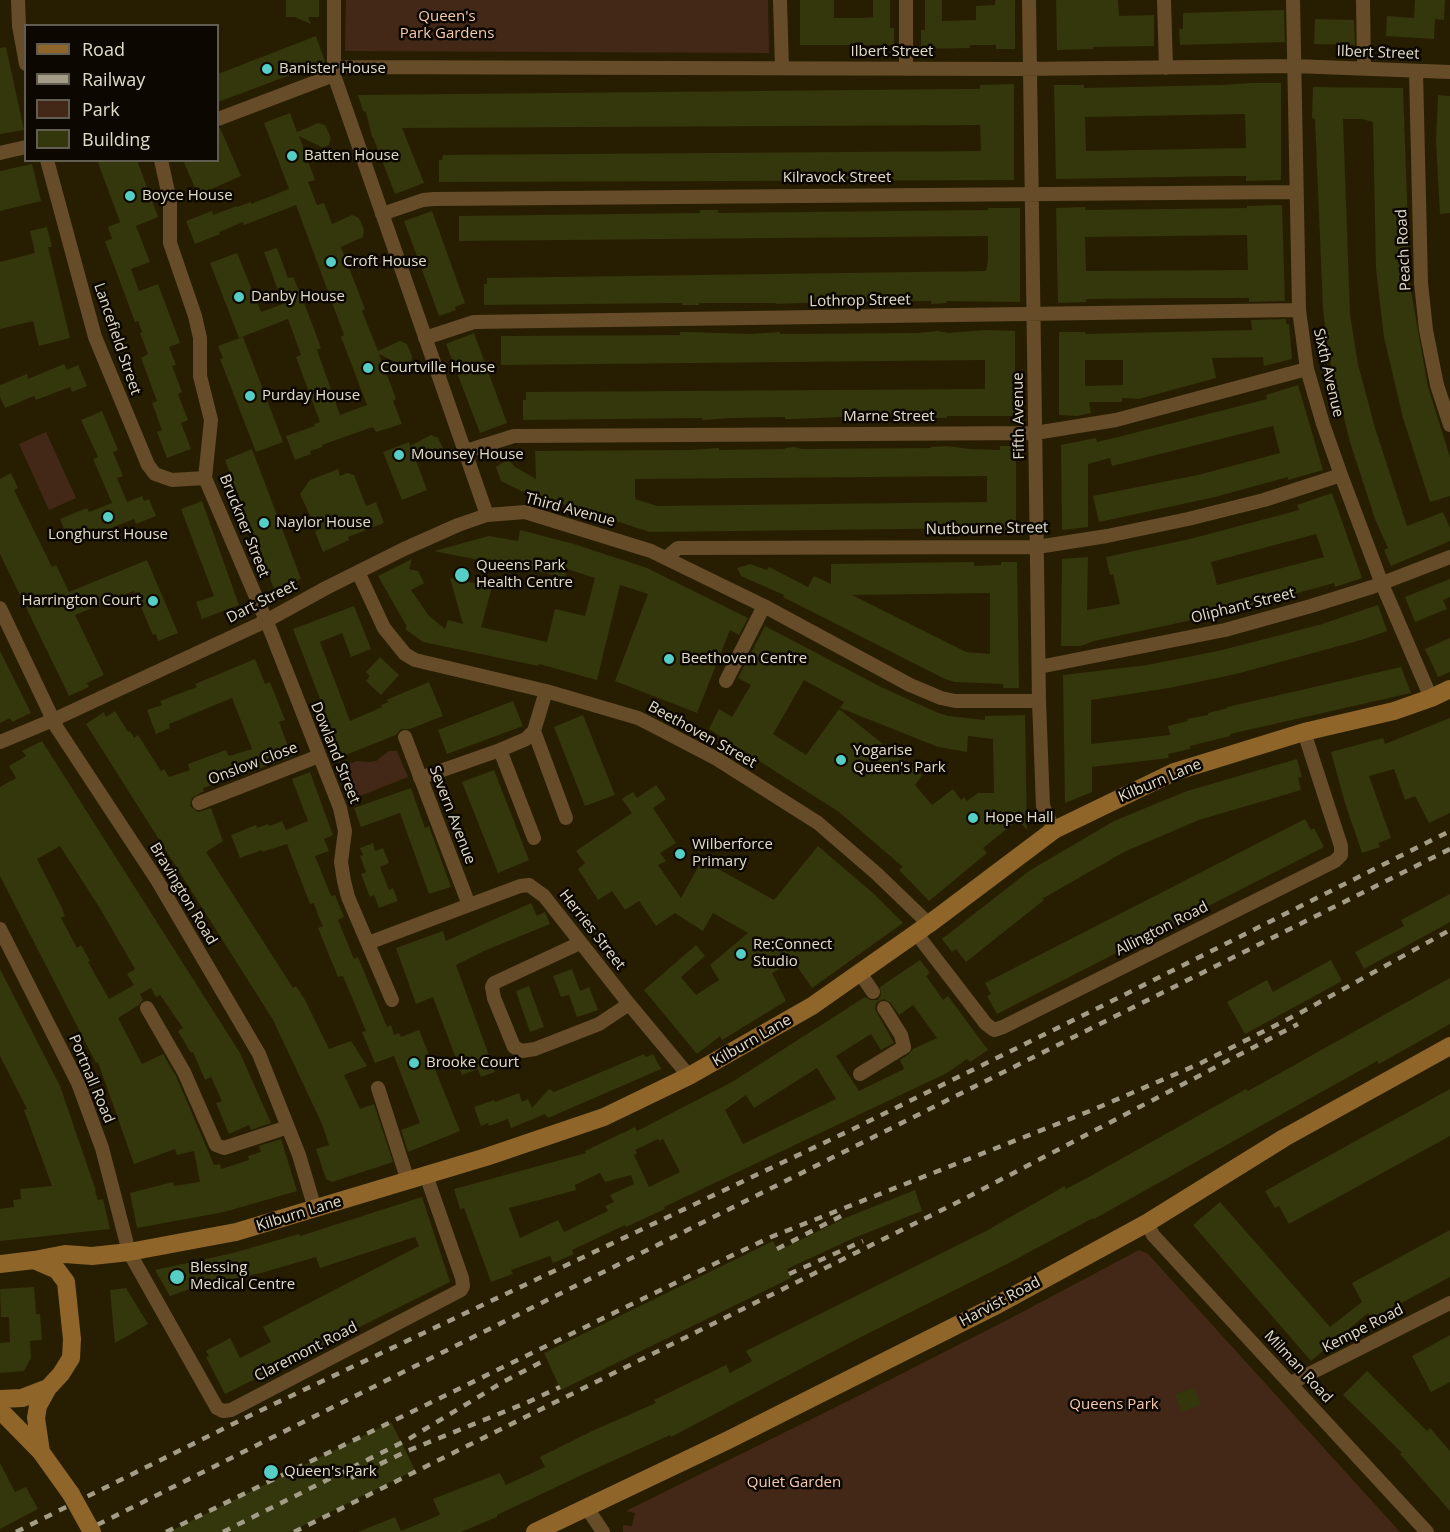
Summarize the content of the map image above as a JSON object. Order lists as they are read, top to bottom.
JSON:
{
  "streets": {
    "main road": ["Kilburn Lane", "Harvist Road"],
    "street": [
      "Ilbert Street",
      "Kilravock Street",
      "Peach Road",
      "Lothrop Street",
      "Lancefield Street",
      "Sixth Avenue",
      "Fifth Avenue",
      "Marne Street",
      "Third Avenue",
      "Bruckner Street",
      "Nutbourne Street",
      "Dart Street",
      "Oliphant Street",
      "Beethoven Street",
      "Dowland Street",
      "Onslow Close",
      "Severn Avenue",
      "Bravington Road",
      "Allington Road",
      "Herries Street",
      "Portnall Road",
      "Kempe Road",
      "Claremont Road",
      "Milman Road"
    ]
  },
  "crossings": [
    ["Ilbert Street", "Peach Road"],
    ["Ilbert Street", "Sixth Avenue"],
    ["Ilbert Street", "Fifth Avenue"],
    ["Kilravock Street", "Sixth Avenue"],
    ["Kilravock Street", "Fifth Avenue"],
    ["Lothrop Street", "Sixth Avenue"],
    ["Lothrop Street", "Fifth Avenue"],
    ["Lancefield Street", "Bruckner Street"],
    ["Sixth Avenue", "Marne Street"],
    ["Sixth Avenue", "Nutbourne Street"],
    ["Sixth Avenue", "Oliphant Street"],
    ["Sixth Avenue", "Kilburn Lane"],
    ["Fifth Avenue", "Marne Street"],
    ["Fifth Avenue", "Third Avenue"],
    ["Fifth Avenue", "Nutbourne Street"],
    ["Fifth Avenue", "Oliphant Street"],
    ["Fifth Avenue", "Kilburn Lane"],
    ["Third Avenue", "Nutbourne Street"],
    ["Third Avenue", "Dart Street"],
    ["Bruckner Street", "Dart Street"],
    ["Bruckner Street", "Dowland Street"],
    ["Dart Street", "Beethoven Street"],
    ["Dart Street", "Dowland Street"],
    ["Dart Street", "Bravington Road"],
    ["Beethoven Street", "Kilburn Lane"],
    ["Beethoven Street", "Allington Road"],
    ["Dowland Street", "Onslow Close"],
    ["Dowland Street", "Herries Street"],
    ["Kilburn Lane", "Bravington Road"],
    ["Kilburn Lane", "Allington Road"],
    ["Kilburn Lane", "Herries Street"],
    ["Kilburn Lane", "Portnall Road"],
    ["Kilburn Lane", "Claremont Road"],
    ["Severn Avenue", "Herries Street"],
    ["Portnall Road", "Claremont Road"],
    ["Harvist Road", "Milman Road"],
    ["Kempe Road", "Milman Road"]
  ],
  "parks": ["Queen's Park Gardens", "Queens Park", "Quiet Garden"],
  "places": [
    "Banister House",
    "Batten House",
    "Boyce House",
    "Croft House",
    "Danby House",
    "Courtville House",
    "Purday House",
    "Mounsey House",
    "Longhurst House",
    "Naylor House",
    "Queens Park Health Centre",
    "Harrington Court",
    "Beethoven Centre",
    "Yogarise Queen's Park",
    "Hope Hall",
    "Wilberforce Primary",
    "Re:Connect Studio",
    "Brooke Court",
    "Blessing Medical Centre",
    "Queen's Park"
  ],
  "legend": [
    "Road",
    "Railway",
    "Park",
    "Building"
  ]
}
